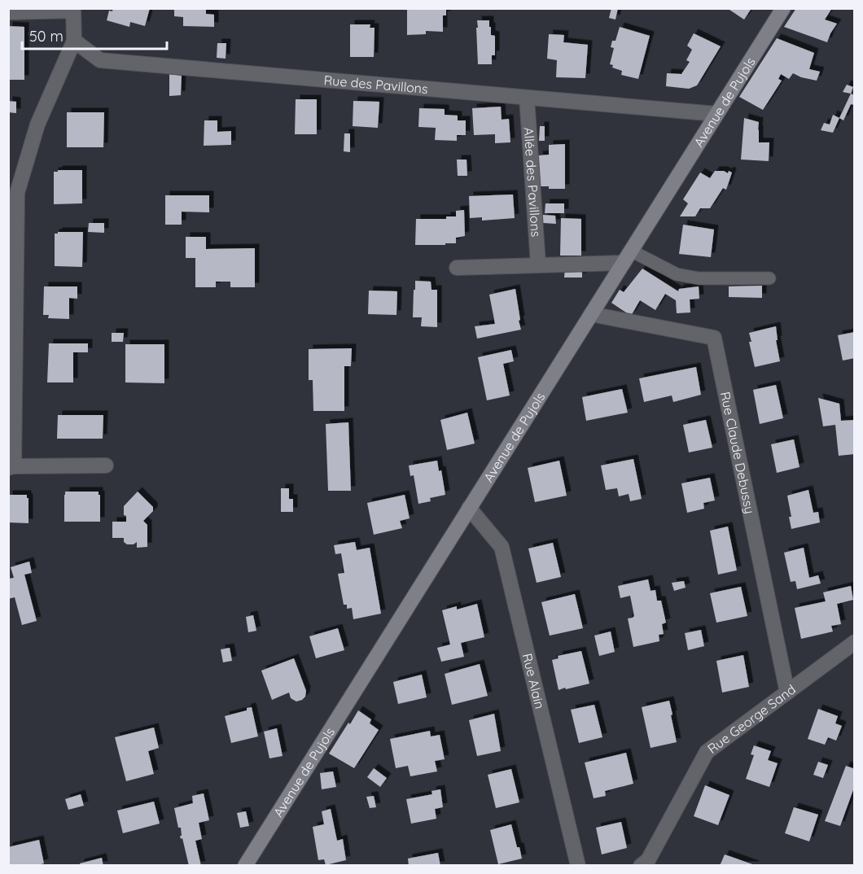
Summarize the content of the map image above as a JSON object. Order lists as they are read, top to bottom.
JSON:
{
  "streets": {
    "main road": ["Avenue de Pujols"],
    "street": [
      "Rue des Pavillons",
      "Allée des Pavillons",
      "Rue Claude Debussy",
      "Rue Alain",
      "Rue George Sand"
    ]
  },
  "crossings": [
    ["Rue des Pavillons", "Avenue de Pujols"],
    ["Rue des Pavillons", "Allée des Pavillons"],
    ["Avenue de Pujols", "Rue Claude Debussy"],
    ["Avenue de Pujols", "Rue Alain"],
    ["Rue Claude Debussy", "Rue George Sand"]
  ],
  "scale_bar": "50 m"
}
